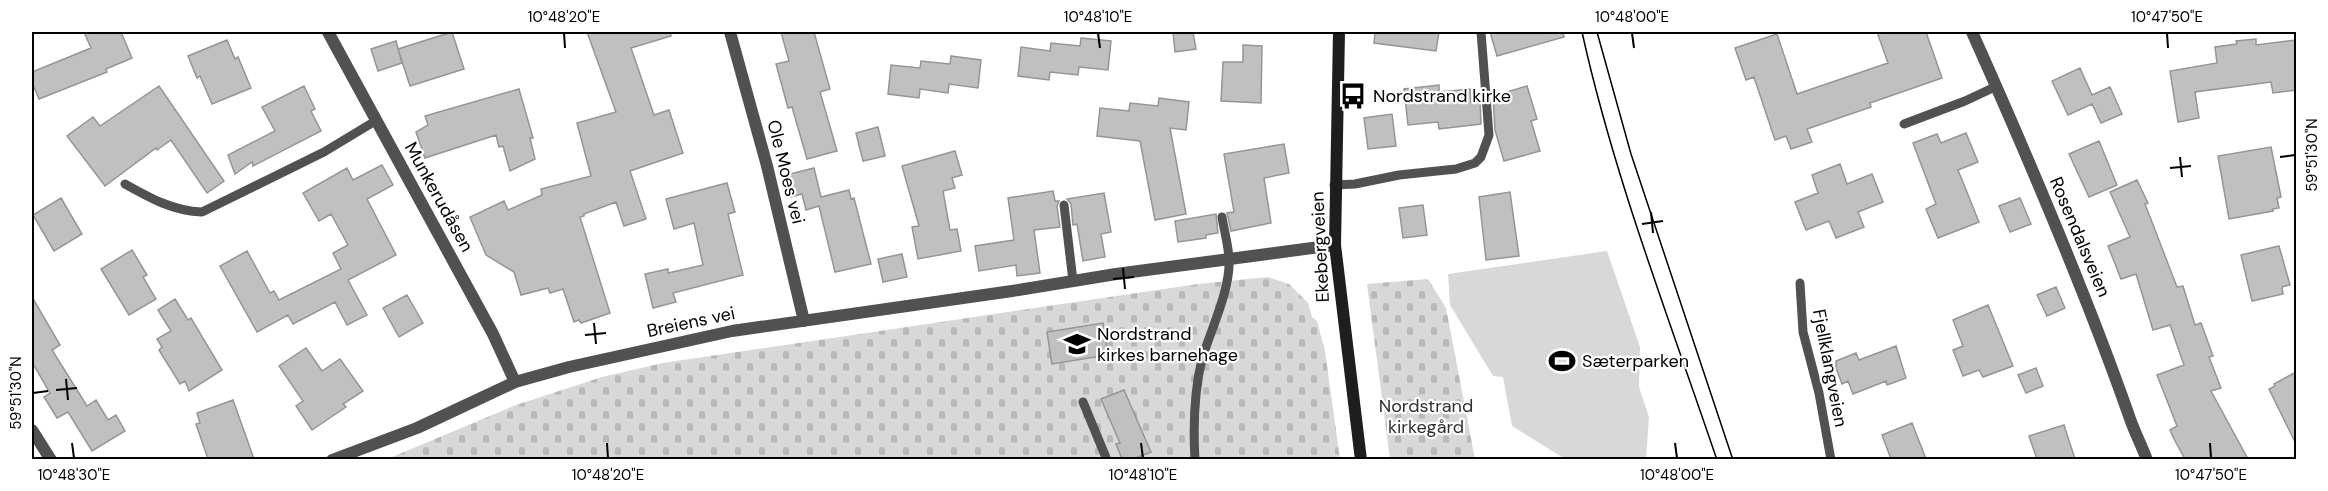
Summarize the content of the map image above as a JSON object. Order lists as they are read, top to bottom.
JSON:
{
  "streets": {
    "main road": ["Ekebergveien"],
    "street": [
      "Ole Moes vei",
      "Munkerudåsen",
      "Rosendalsveien",
      "Breiens vei"
    ],
    "lane": ["Fjellklangveien"]
  },
  "crossings": [
    ["Ole Moes vei", "Breiens vei"],
    ["Munkerudåsen", "Breiens vei"],
    ["Ekebergveien", "Breiens vei"]
  ],
  "parks": ["Nordstrand kirkegård"],
  "places": {
    "bus stop": ["Nordstrand kirke"],
    "school or university": ["Nordstrand kirkes barnehage"],
    "sports": ["Sæterparken"]
  },
  "coordinates": [
    "10°48'20\"E",
    "10°48'10\"E",
    "10°48'00\"E",
    "10°47'50\"E",
    "59°51'30\"N",
    "10°48'30\"E"
  ]
}
